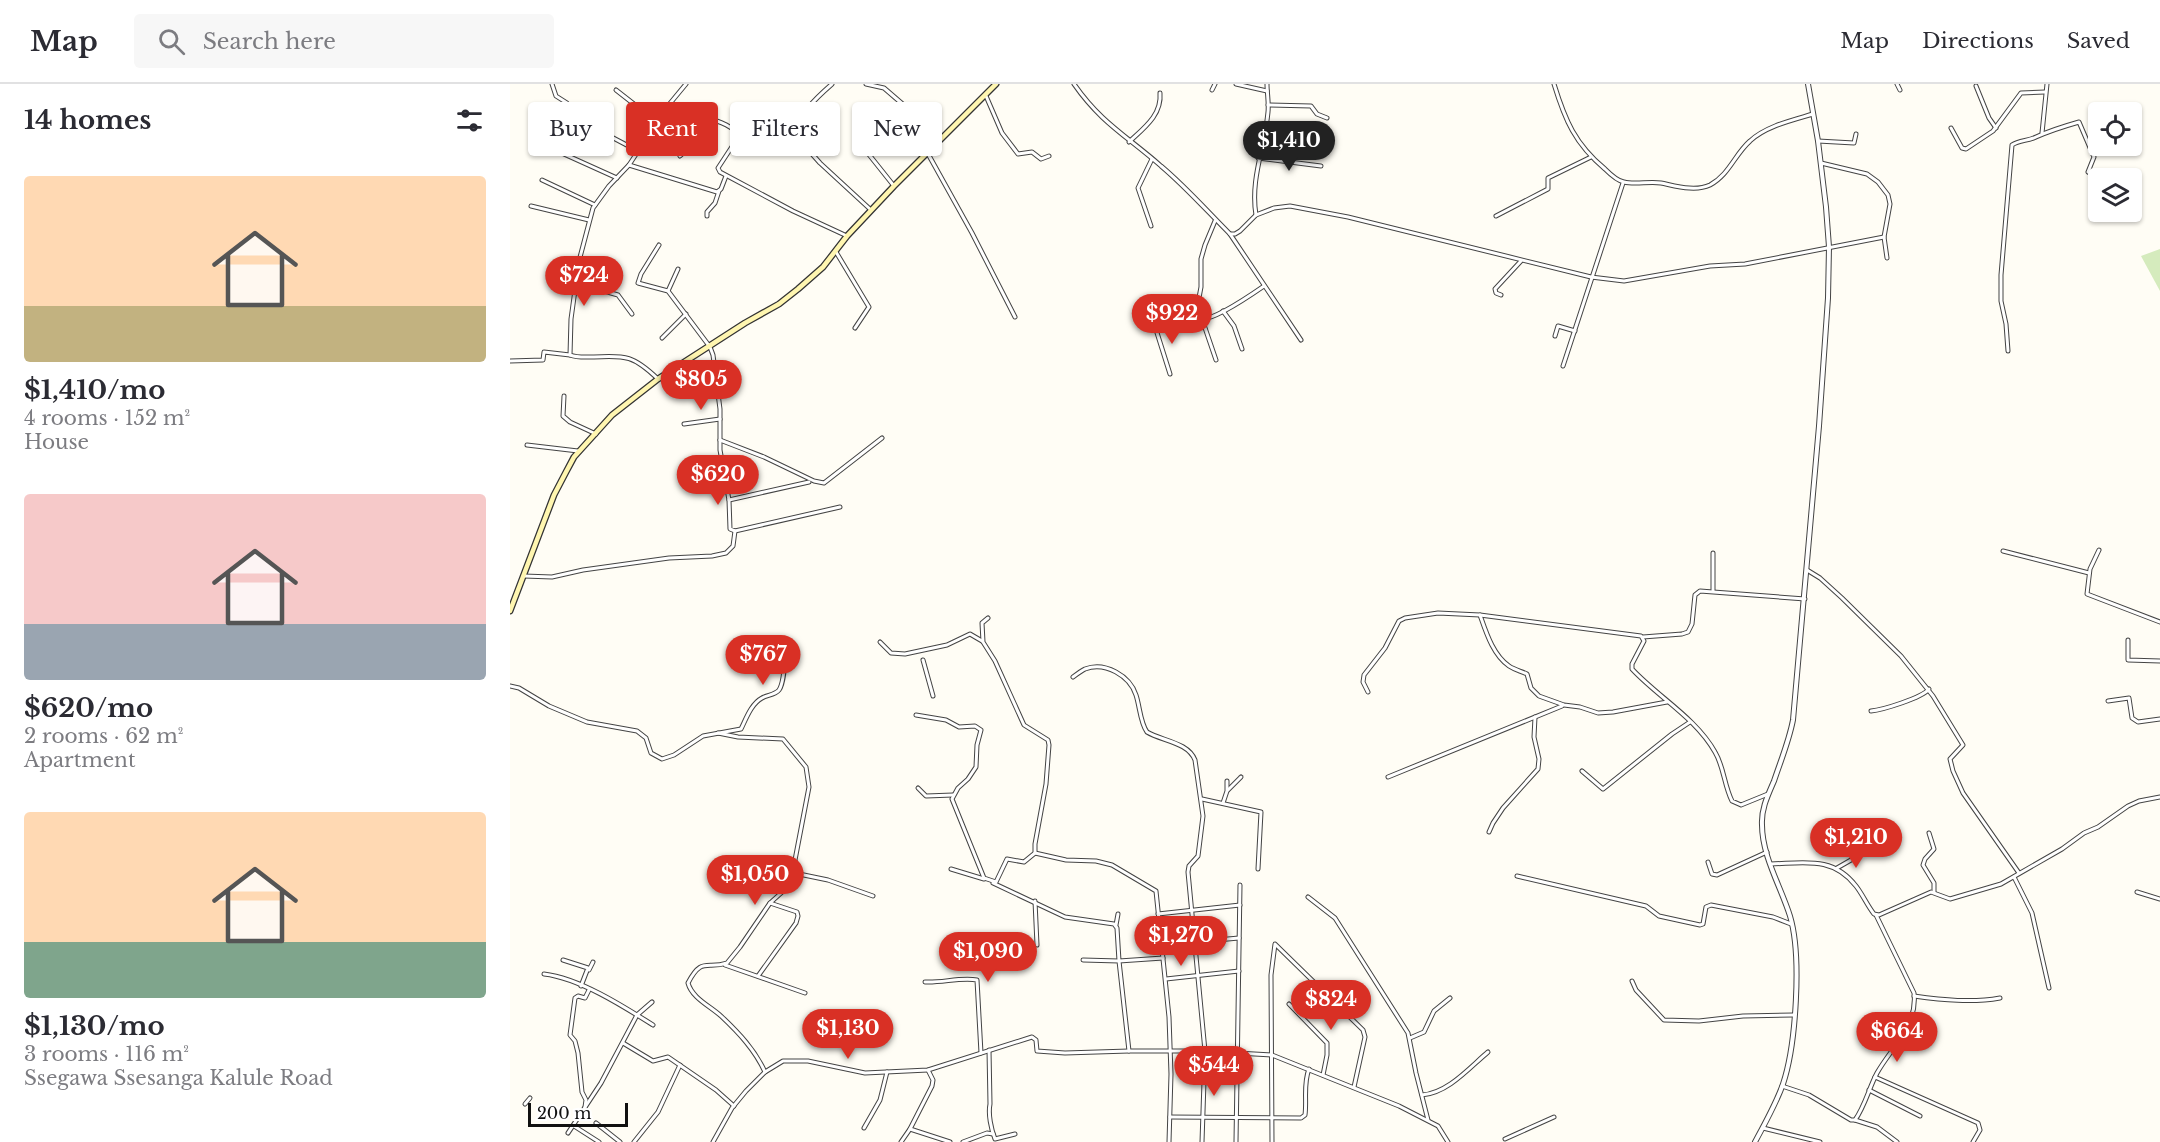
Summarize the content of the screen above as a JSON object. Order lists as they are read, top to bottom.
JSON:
{
  "scale_bar": "200 m",
  "page": {
    "header": "Map",
    "search": "Search here",
    "nav": ["Map", "Directions", "Saved"],
    "heading": "14 homes",
    "chip": [
      "Buy",
      "Rent",
      "Filters",
      "New"
    ],
    "price": [
      "$1,410",
      "$724",
      "$922",
      "$805",
      "$620",
      "$767",
      "$1,210",
      "$1,050",
      "$1,270",
      "$1,090",
      "$824",
      "$1,130",
      "$664",
      "$544"
    ],
    "list": [
      {
        "name": "$1,410/mo",
        "note": "4 rooms · 152 m² · House"
      },
      {
        "name": "$620/mo",
        "note": "2 rooms · 62 m² · Apartment"
      },
      {
        "name": "$1,130/mo",
        "note": "3 rooms · 116 m² · Ssegawa Ssesanga Kalule Road"
      }
    ],
    "scale": "200 m"
  }
}
